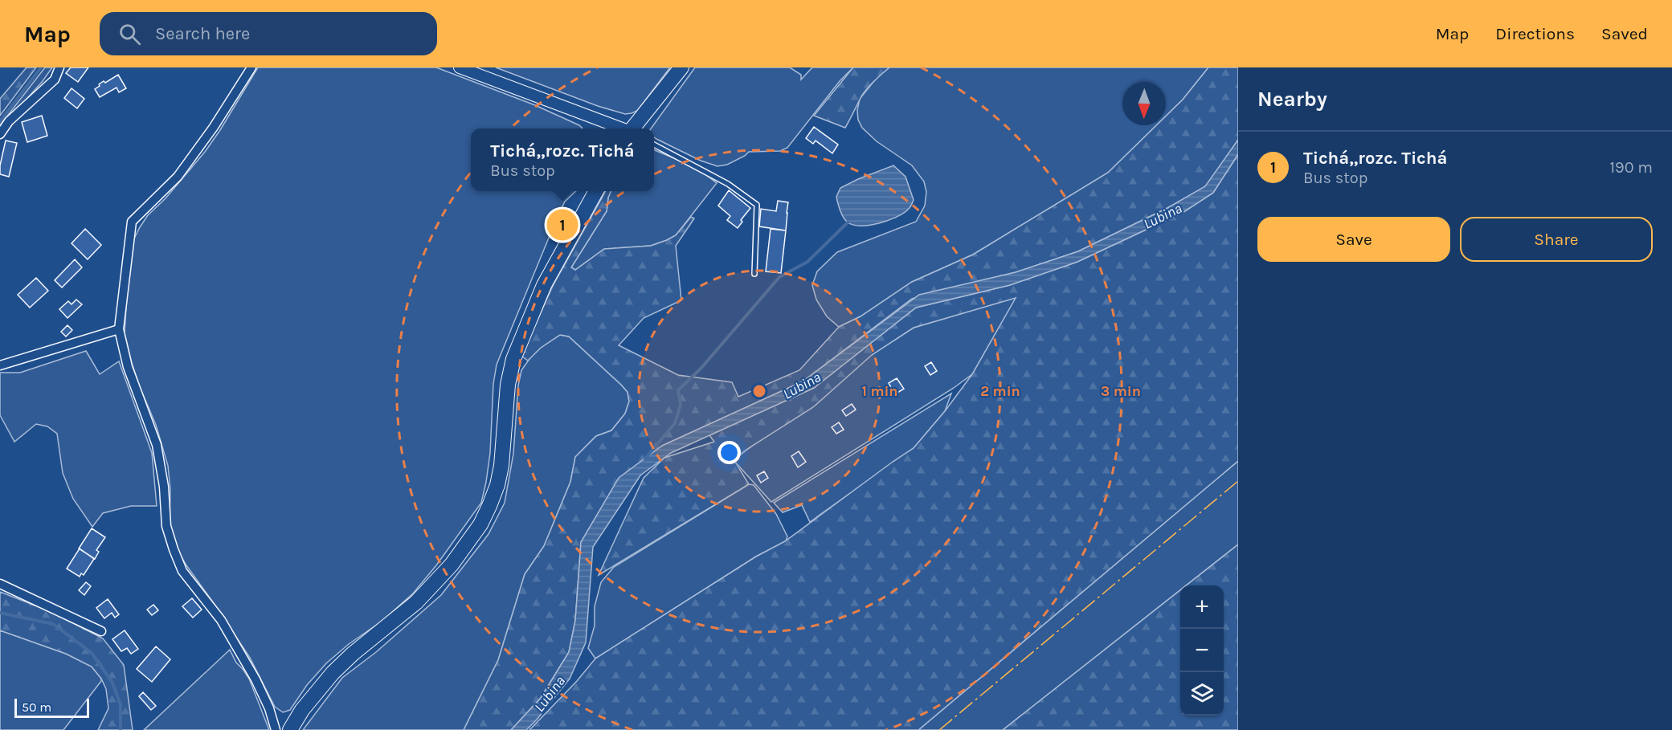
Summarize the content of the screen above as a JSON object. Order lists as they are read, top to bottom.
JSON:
{
  "water": ["Lubina"],
  "scale_bar": "50 m",
  "north": "bottom",
  "page": {
    "header": "Map",
    "search": "Search here",
    "nav": ["Map", "Directions", "Saved"],
    "heading": "Nearby",
    "popup": ["Tichá,,rozc. Tichá", "Bus stop"],
    "list": [
      {
        "mark": "1",
        "name": "Tichá,,rozc. Tichá",
        "note": "Bus stop",
        "value": "190 m"
      }
    ],
    "buttons": ["Save", "Share"],
    "pins": "1",
    "map_buttons": ["+", "−"],
    "scale": "50 m"
  },
  "rings": ["1 min", "2 min", "3 min"]
}
